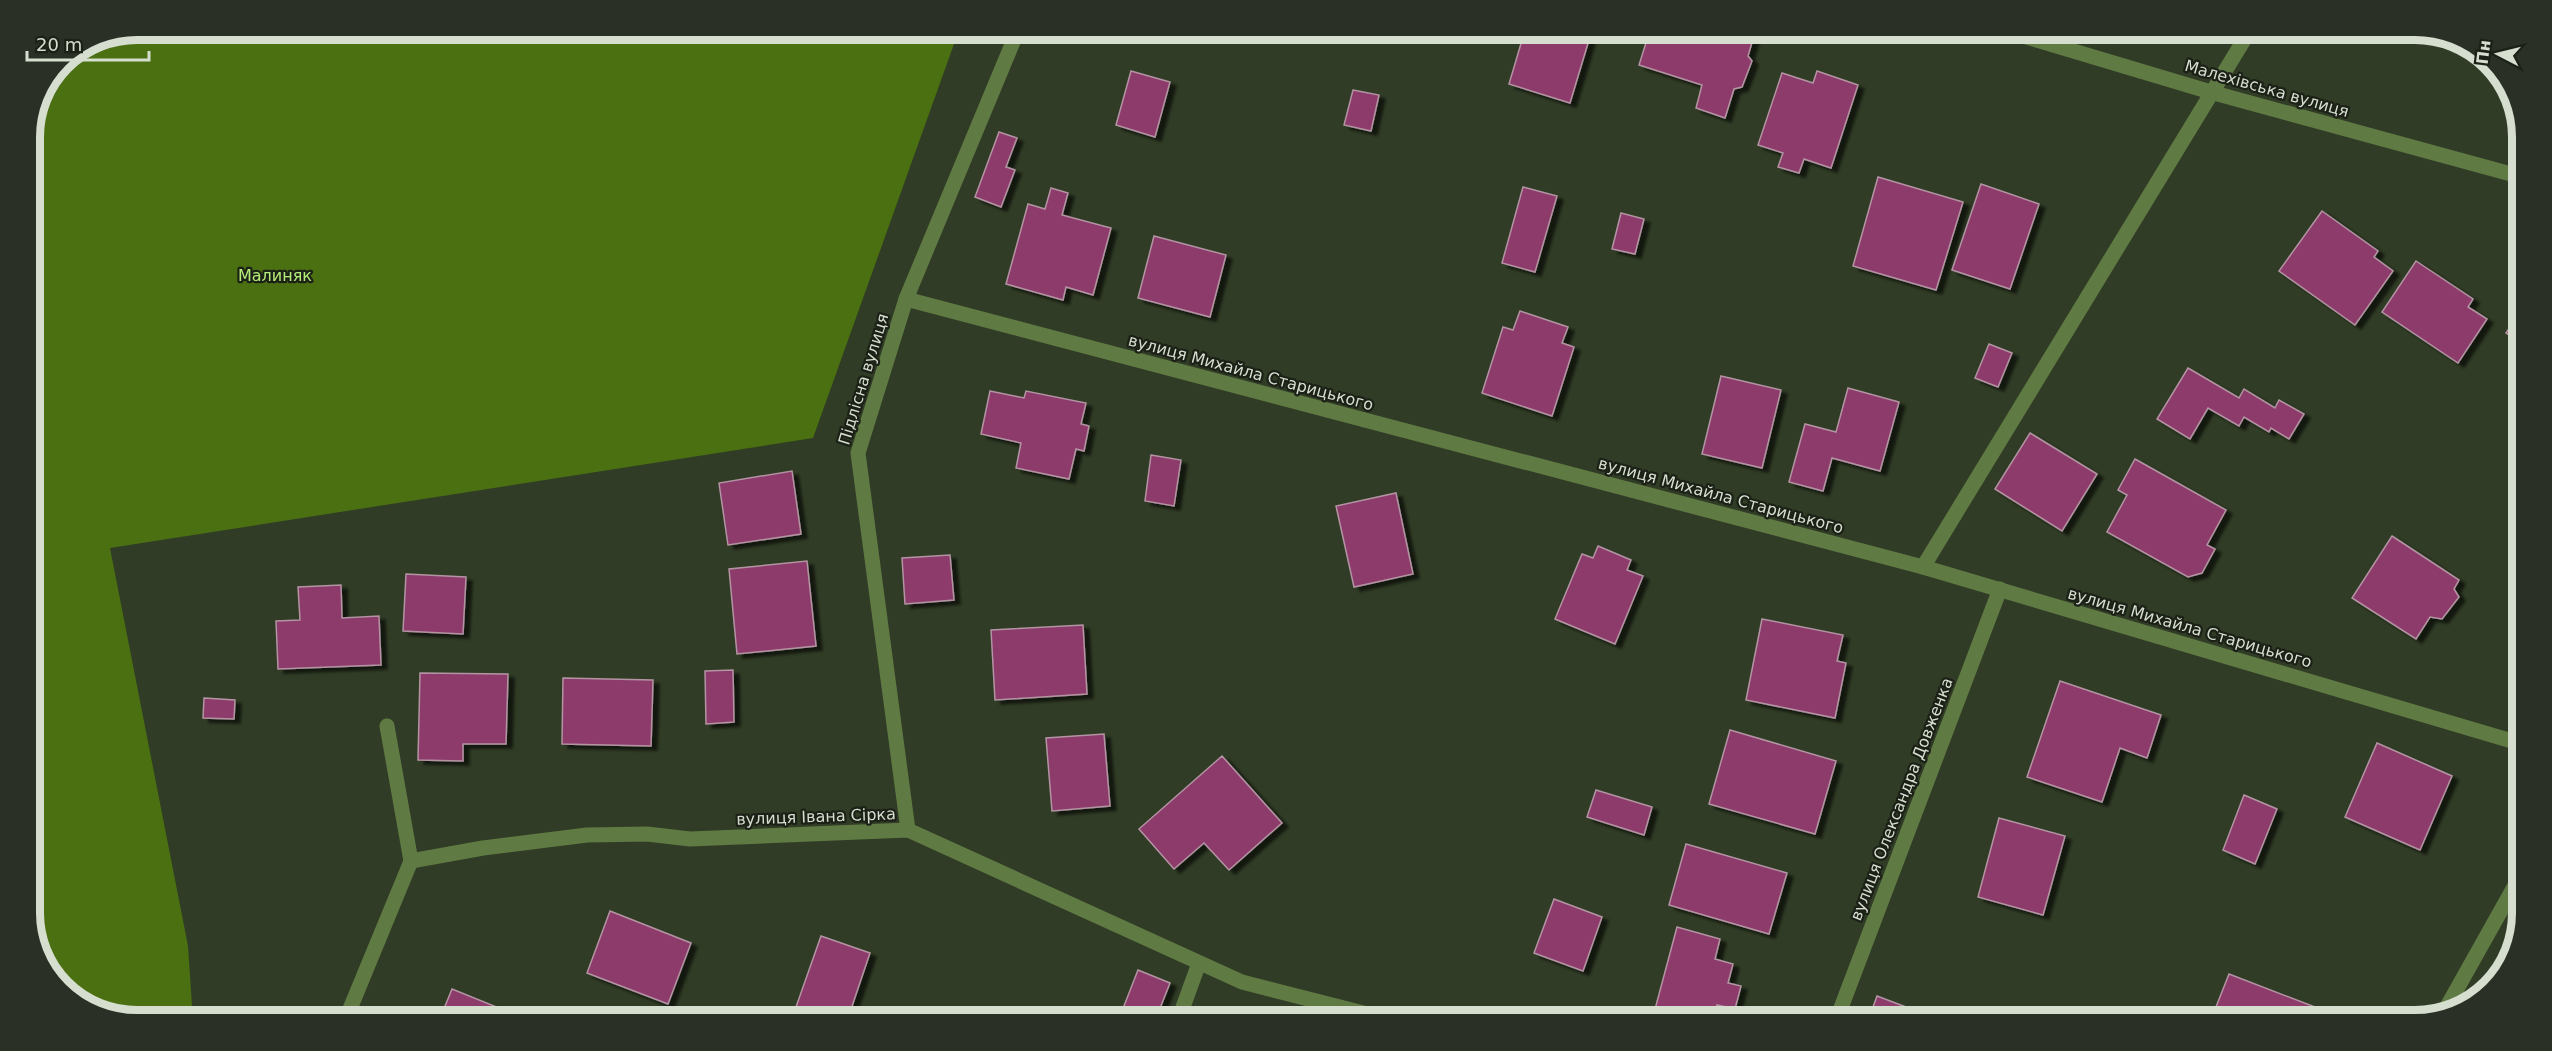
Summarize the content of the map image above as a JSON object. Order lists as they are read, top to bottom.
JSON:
{
  "streets": {
    "street": [
      "Малехівська вулиця",
      "вулиця Михайла Старицького",
      "Підлісна вулиця",
      "вулиця Олександра Довженка",
      "вулиця Івана Сірка"
    ]
  },
  "crossings": [
    ["вулиця Михайла Старицького", "Підлісна вулиця"],
    ["вулиця Михайла Старицького", "вулиця Олександра Довженка"],
    ["Підлісна вулиця", "вулиця Івана Сірка"]
  ],
  "parks": ["Малиняк"],
  "scale_bar": "20 m",
  "north": "left"
}
